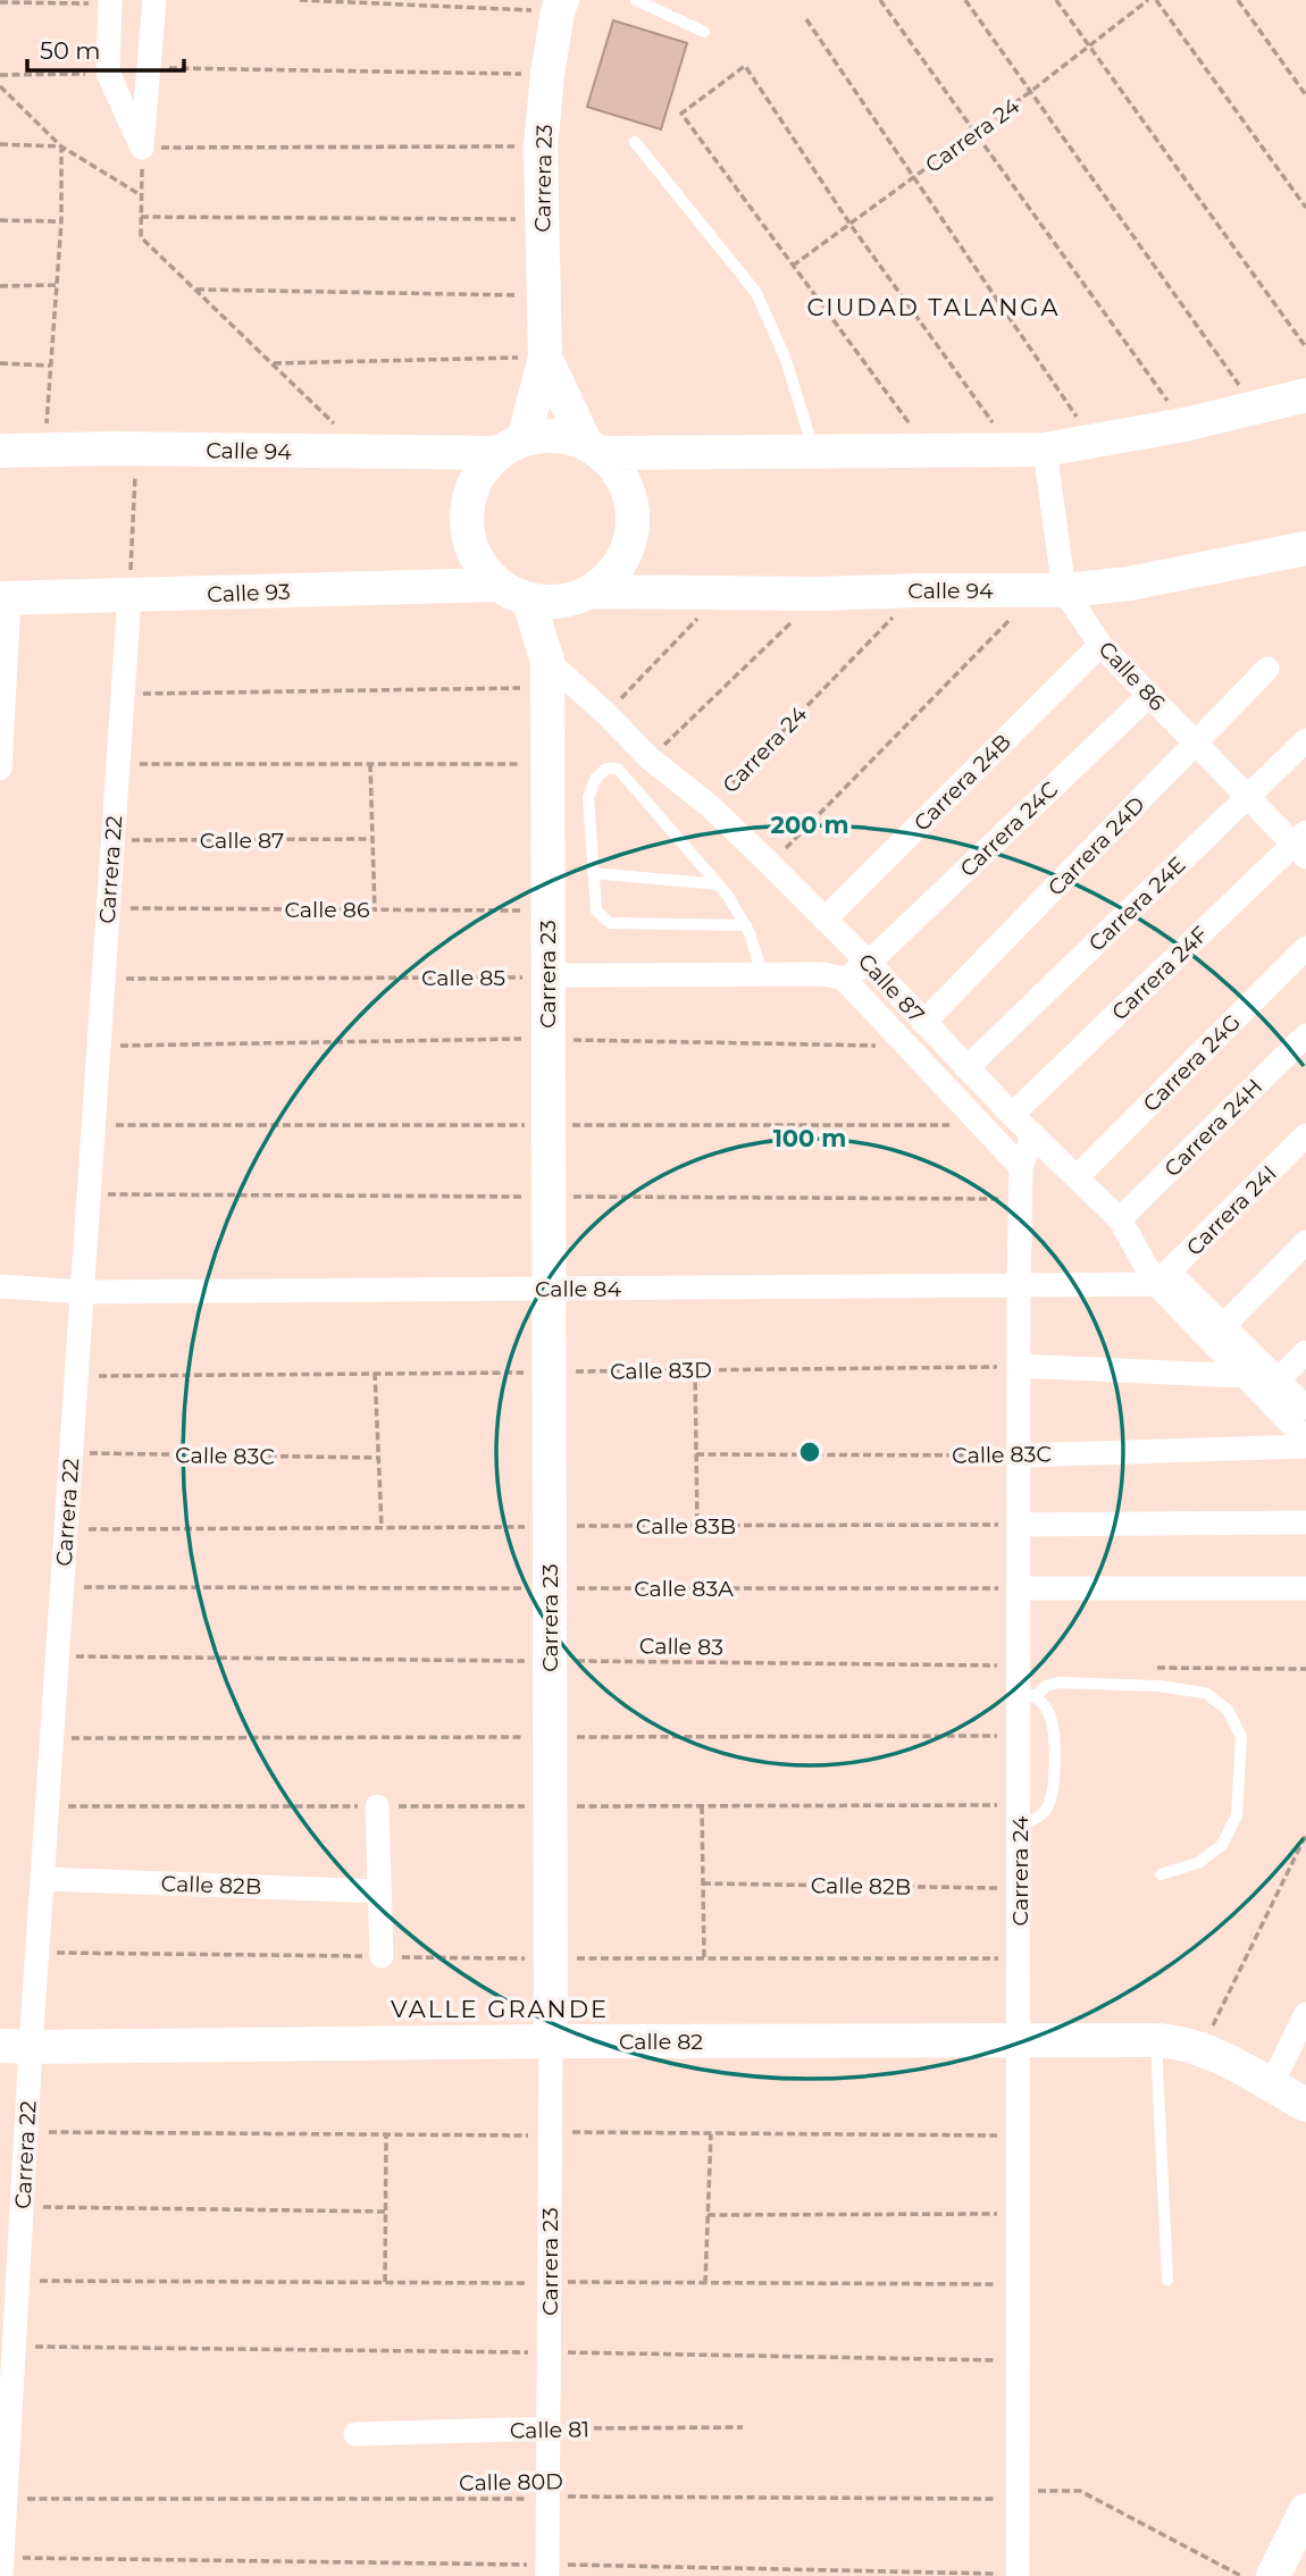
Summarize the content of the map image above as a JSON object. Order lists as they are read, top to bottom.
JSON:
{
  "streets": {
    "street": [
      "Carrera 24",
      "Carrera 23",
      "Calle 94",
      "Calle 93",
      "Calle 86",
      "Carrera 24B",
      "Carrera 24C",
      "Calle 87",
      "Carrera 24D",
      "Carrera 22",
      "Carrera 24E",
      "Carrera 24F",
      "Carrera 24G",
      "Carrera 24H",
      "Carrera 24I",
      "Calle 84",
      "Calle 83C",
      "Calle 82B",
      "Calle 82",
      "Calle 81"
    ],
    "path": [
      "Calle 85",
      "Calle 83D",
      "Calle 83B",
      "Calle 83A",
      "Calle 83",
      "Calle 80D"
    ]
  },
  "crossings": [
    ["Carrera 24", "Calle 94"],
    ["Carrera 24", "Calle 87"],
    ["Carrera 24", "Calle 84"],
    ["Carrera 24", "Calle 83D"],
    ["Carrera 24", "Calle 83C"],
    ["Carrera 24", "Calle 83B"],
    ["Carrera 24", "Calle 83A"],
    ["Carrera 24", "Calle 83"],
    ["Carrera 24", "Calle 82B"],
    ["Carrera 24", "Calle 82"],
    ["Carrera 24", "Calle 80D"],
    ["Carrera 23", "Calle 94"],
    ["Carrera 23", "Calle 93"],
    ["Carrera 23", "Calle 86"],
    ["Carrera 23", "Calle 87"],
    ["Carrera 23", "Calle 85"],
    ["Carrera 23", "Calle 84"],
    ["Carrera 23", "Calle 83D"],
    ["Carrera 23", "Calle 83B"],
    ["Carrera 23", "Calle 83A"],
    ["Carrera 23", "Calle 83"],
    ["Carrera 23", "Calle 82"],
    ["Carrera 23", "Calle 81"],
    ["Carrera 23", "Calle 80D"],
    ["Calle 94", "Calle 93"],
    ["Calle 94", "Calle 86"],
    ["Calle 93", "Carrera 22"],
    ["Calle 86", "Carrera 24B"],
    ["Calle 86", "Carrera 24C"],
    ["Calle 86", "Carrera 24D"],
    ["Calle 86", "Carrera 22"],
    ["Calle 86", "Carrera 24E"],
    ["Calle 86", "Carrera 24F"],
    ["Carrera 24B", "Calle 87"],
    ["Carrera 24C", "Calle 87"],
    ["Calle 87", "Carrera 24D"],
    ["Calle 87", "Carrera 22"],
    ["Calle 87", "Carrera 24E"],
    ["Calle 87", "Carrera 24F"],
    ["Calle 87", "Carrera 24G"],
    ["Calle 87", "Carrera 24H"],
    ["Calle 87", "Carrera 24I"],
    ["Calle 87", "Calle 84"],
    ["Carrera 22", "Calle 85"],
    ["Carrera 22", "Calle 84"],
    ["Carrera 22", "Calle 83D"],
    ["Carrera 22", "Calle 83C"],
    ["Carrera 22", "Calle 83B"],
    ["Carrera 22", "Calle 83A"],
    ["Carrera 22", "Calle 83"],
    ["Carrera 22", "Calle 82B"],
    ["Carrera 22", "Calle 82"],
    ["Carrera 22", "Calle 80D"],
    ["Carrera 24I", "Calle 84"]
  ],
  "districts": ["CIUDAD TALANGA", "VALLE GRANDE"],
  "scale_bar": "50 m",
  "rings": ["200 m", "100 m"]
}
